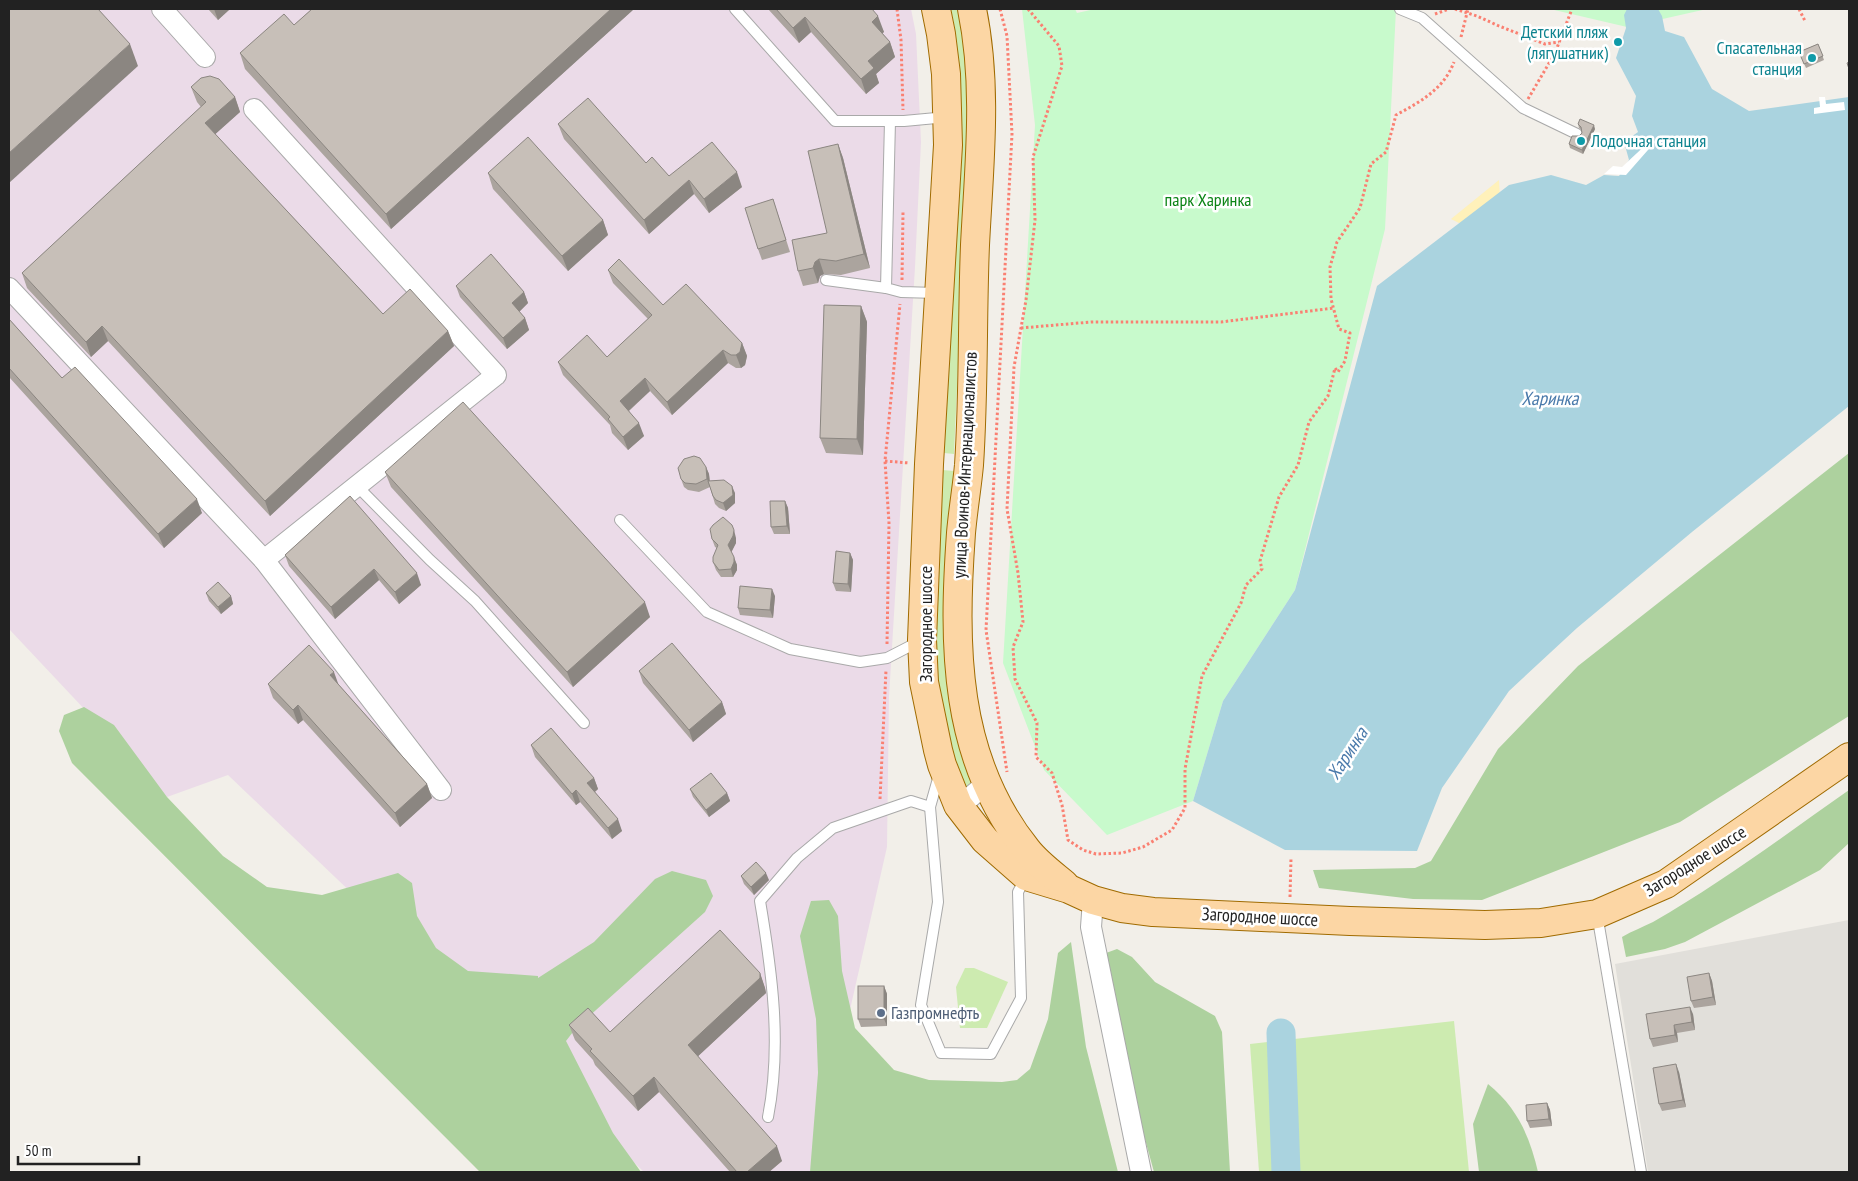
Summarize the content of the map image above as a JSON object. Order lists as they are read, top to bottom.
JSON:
{
  "streets": {
    "main road": ["улица Воинов-Интернационалистов", "Загородное шоссе"]
  },
  "crossings": [
    ["улица Воинов-Интернационалистов", "Загородное шоссе"]
  ],
  "water": ["Харинка"],
  "parks": ["парк Харинка"],
  "places": [
    "Детский пляж (лягушатник)",
    "Спасательная станция",
    "Лодочная станция",
    "Газпромнефть"
  ],
  "scale_bar": "50 m"
}
